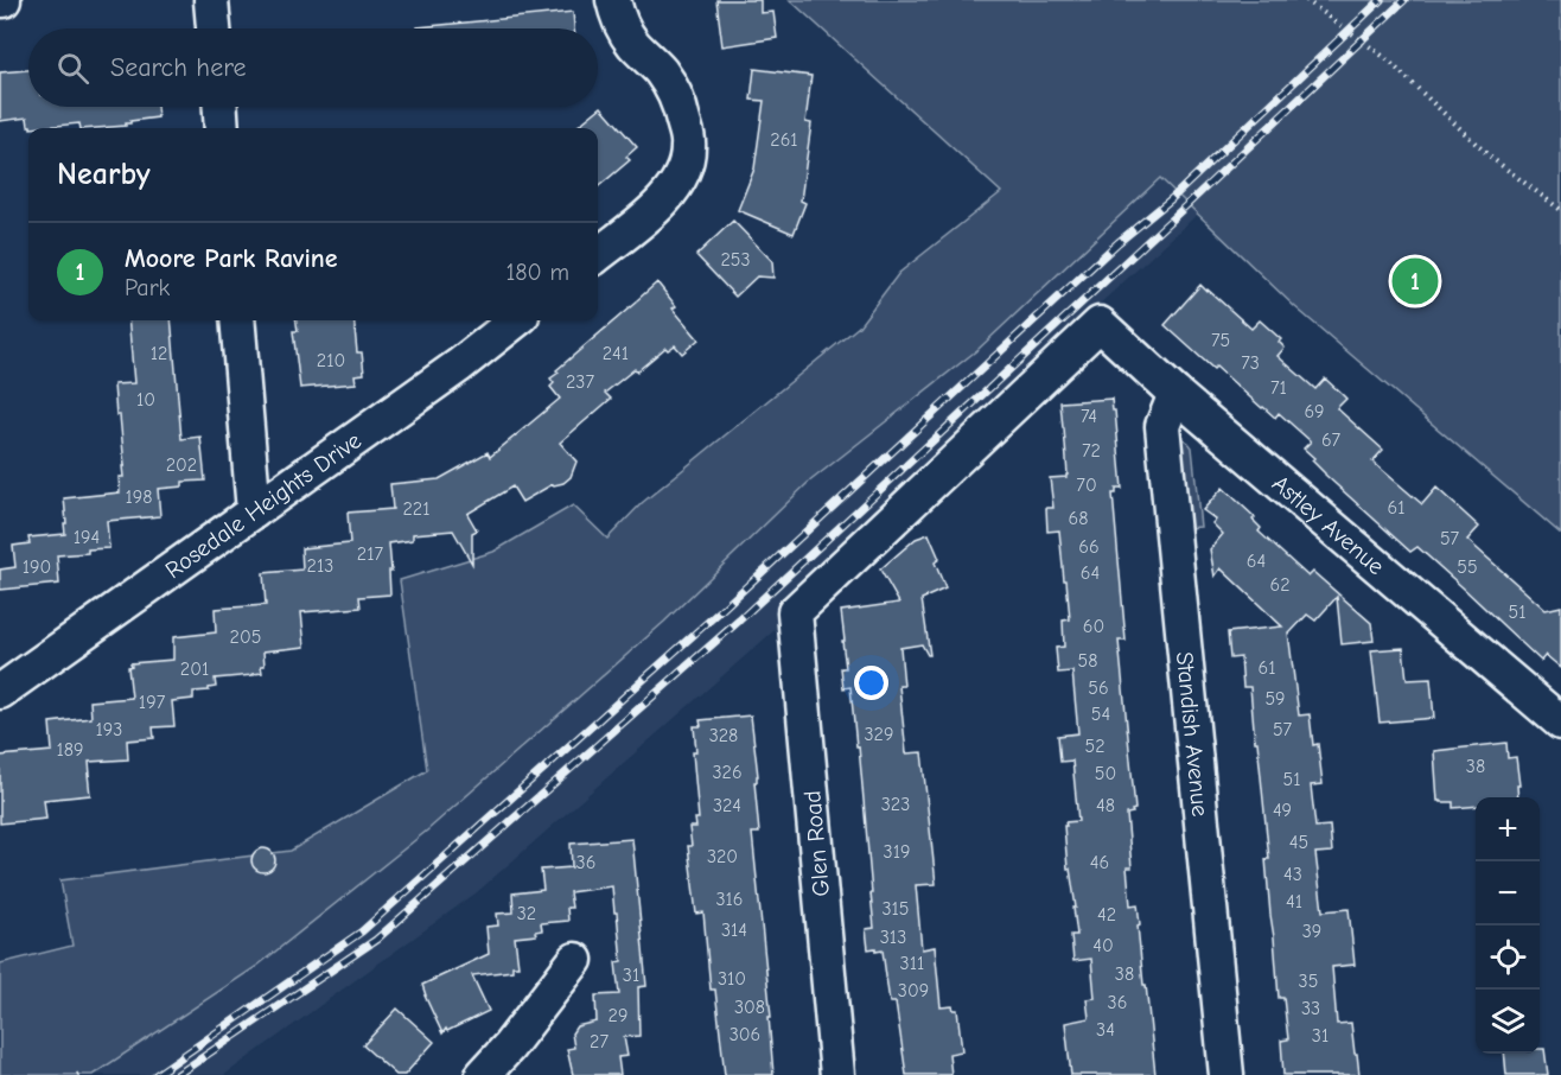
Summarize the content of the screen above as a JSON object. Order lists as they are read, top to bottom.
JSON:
{
  "streets": {
    "street": [
      "Rosedale Heights Drive",
      "Astley Avenue",
      "Standish Avenue",
      "Glen Road"
    ]
  },
  "crossings": [
    ["Astley Avenue", "Standish Avenue"],
    ["Astley Avenue", "Glen Road"]
  ],
  "house_numbers": [
    "261",
    "253",
    "75",
    "12",
    "241",
    "210",
    "73",
    "237",
    "71",
    "10",
    "69",
    "74",
    "67",
    "72",
    "202",
    "70",
    "198",
    "61",
    "221",
    "68",
    "194",
    "57",
    "66",
    "217",
    "64",
    "213",
    "190",
    "55",
    "64",
    "62",
    "51",
    "60",
    "205",
    "58",
    "61",
    "201",
    "56",
    "59",
    "197",
    "54",
    "193",
    "57",
    "329",
    "328",
    "52",
    "189",
    "38",
    "326",
    "50",
    "51",
    "323",
    "324",
    "48",
    "49",
    "45",
    "319",
    "320",
    "36",
    "46",
    "43",
    "316",
    "41",
    "315",
    "32",
    "42",
    "314",
    "39",
    "313",
    "40",
    "311",
    "38",
    "31",
    "310",
    "35",
    "309",
    "36",
    "308",
    "33",
    "29",
    "34",
    "306",
    "31",
    "27"
  ],
  "page": {
    "search": "Search here",
    "heading": "Nearby",
    "list": [
      {
        "mark": "1",
        "name": "Moore Park Ravine",
        "note": "Park",
        "value": "180 m"
      }
    ],
    "pins": "1",
    "map_buttons": ["+", "−"]
  }
}
